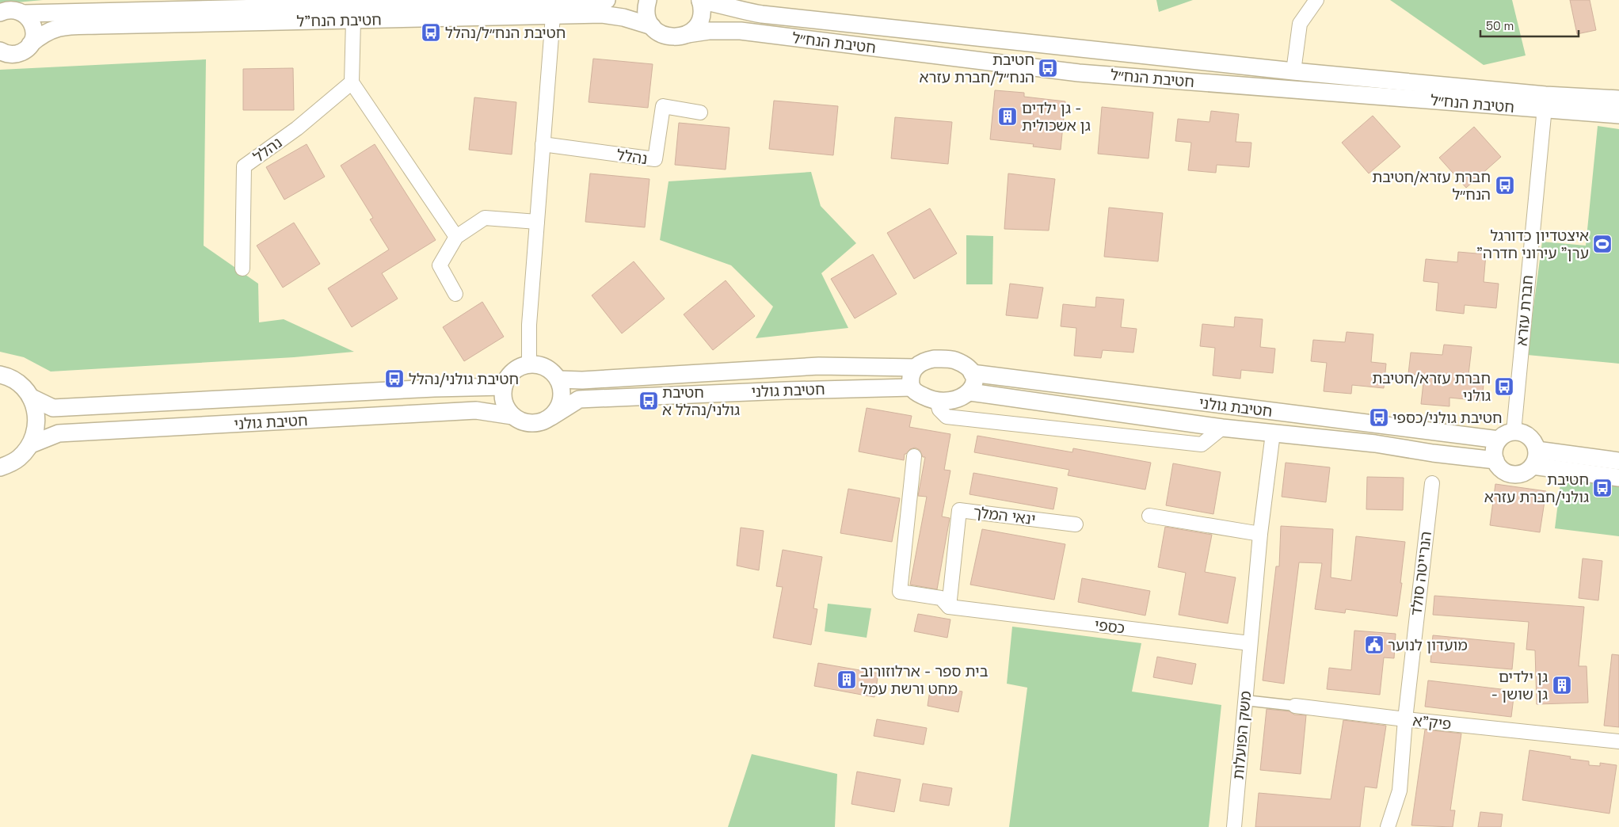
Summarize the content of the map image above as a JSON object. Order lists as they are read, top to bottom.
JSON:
{
  "streets": {
    "street": [
      "חטיבת הנח\"ל",
      "חטיבת הנח״ל",
      "נהלל",
      "חברת עזרא",
      "חטיבת גולני",
      "ינאי המלך",
      "הנרייטה סולד",
      "כספי",
      "פיק\"א",
      "משק הפועלות"
    ]
  },
  "crossings": [
    ["חטיבת הנח\"ל", "חטיבת הנח״ל"],
    ["חטיבת הנח״ל", "חברת עזרא"],
    ["חברת עזרא", "חטיבת גולני"],
    ["ינאי המלך", "כספי"],
    ["הנרייטה סולד", "פיק\"א"],
    ["כספי", "משק הפועלות"],
    ["פיק\"א", "משק הפועלות"]
  ],
  "places": {
    "bus stop": [
      "חטיבת הנח״ל/נהלל",
      "חטיבת הנח״ל/חברת עזרא",
      "חברת עזרא/חטיבת הנח״ל",
      "חטיבת גולני/נהלל",
      "חברת עזרא/חטיבת גולני",
      "חטיבת גולני/נהלל א",
      "חטיבת גולני/כספי",
      "חטיבת גולני/חברת עזרא"
    ],
    "building": ["גן ילדים - גן אשכולית", "בית ספר - ארלוזורוב מחט ורשת עמל", "גן ילדים - גן שושן"],
    "sports": ["איצטדיון כדורגל \"ערן\" עירוני חדרה"],
    "public building": ["מועדון לנוער"]
  },
  "scale_bar": "50 m"
}
